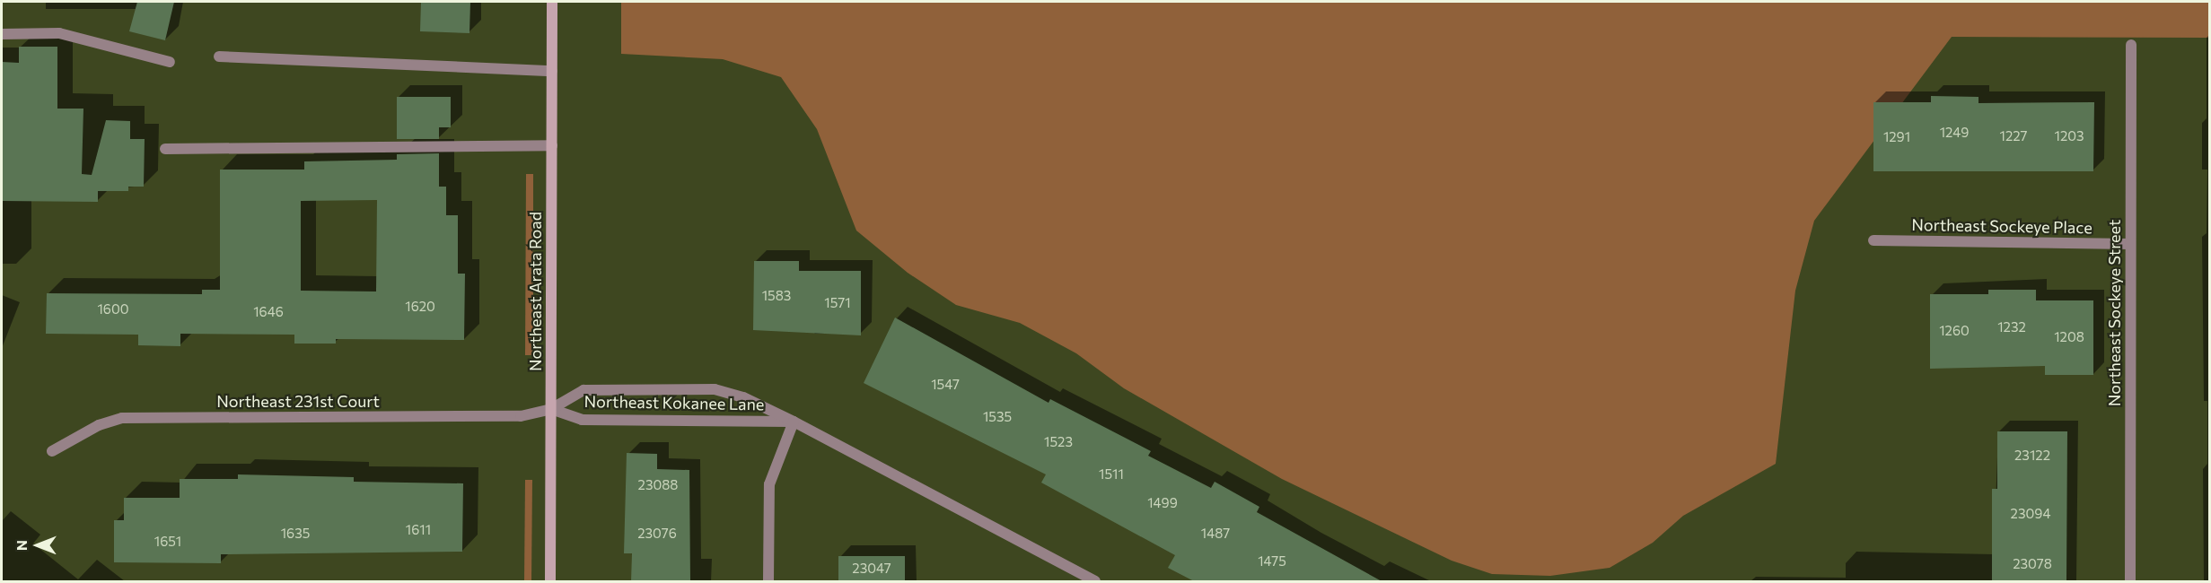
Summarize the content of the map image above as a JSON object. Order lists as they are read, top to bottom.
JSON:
{
  "streets": {
    "street": [
      "Northeast Sockeye Place",
      "Northeast Arata Road",
      "Northeast Sockeye Street",
      "Northeast 231st Court",
      "Northeast Kokanee Lane"
    ]
  },
  "crossings": [
    ["Northeast Sockeye Place", "Northeast Sockeye Street"],
    ["Northeast Arata Road", "Northeast 231st Court"],
    ["Northeast Arata Road", "Northeast Kokanee Lane"],
    ["Northeast 231st Court", "Northeast Kokanee Lane"]
  ],
  "house_numbers": [
    "1249",
    "1227",
    "1203",
    "1291",
    "1583",
    "1571",
    "1620",
    "1600",
    "1646",
    "1232",
    "1260",
    "1208",
    "1547",
    "1535",
    "1523",
    "23122",
    "1511",
    "23088",
    "1499",
    "23094",
    "1611",
    "1635",
    "23076",
    "1487",
    "1651",
    "1475",
    "23078",
    "23047"
  ],
  "north": "left"
}
